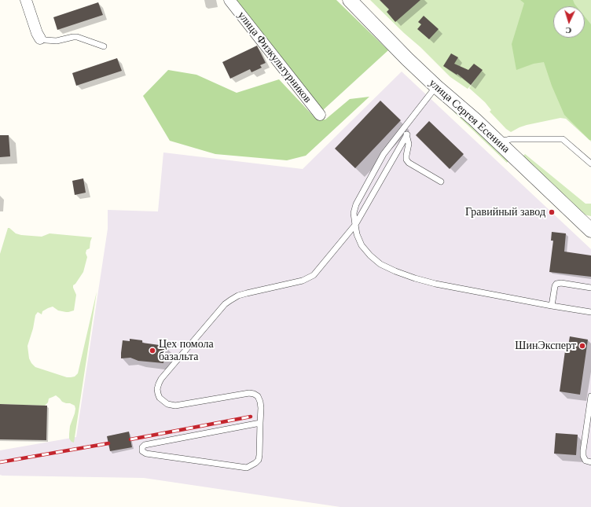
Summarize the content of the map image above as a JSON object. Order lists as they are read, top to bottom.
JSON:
{
  "streets": {
    "street": ["улица Физкультурников", "улица Сергея Есенина"]
  },
  "places": ["Гравийный завод", "ШинЭксперт", "Цех помола базальта"],
  "north": "bottom"
}
